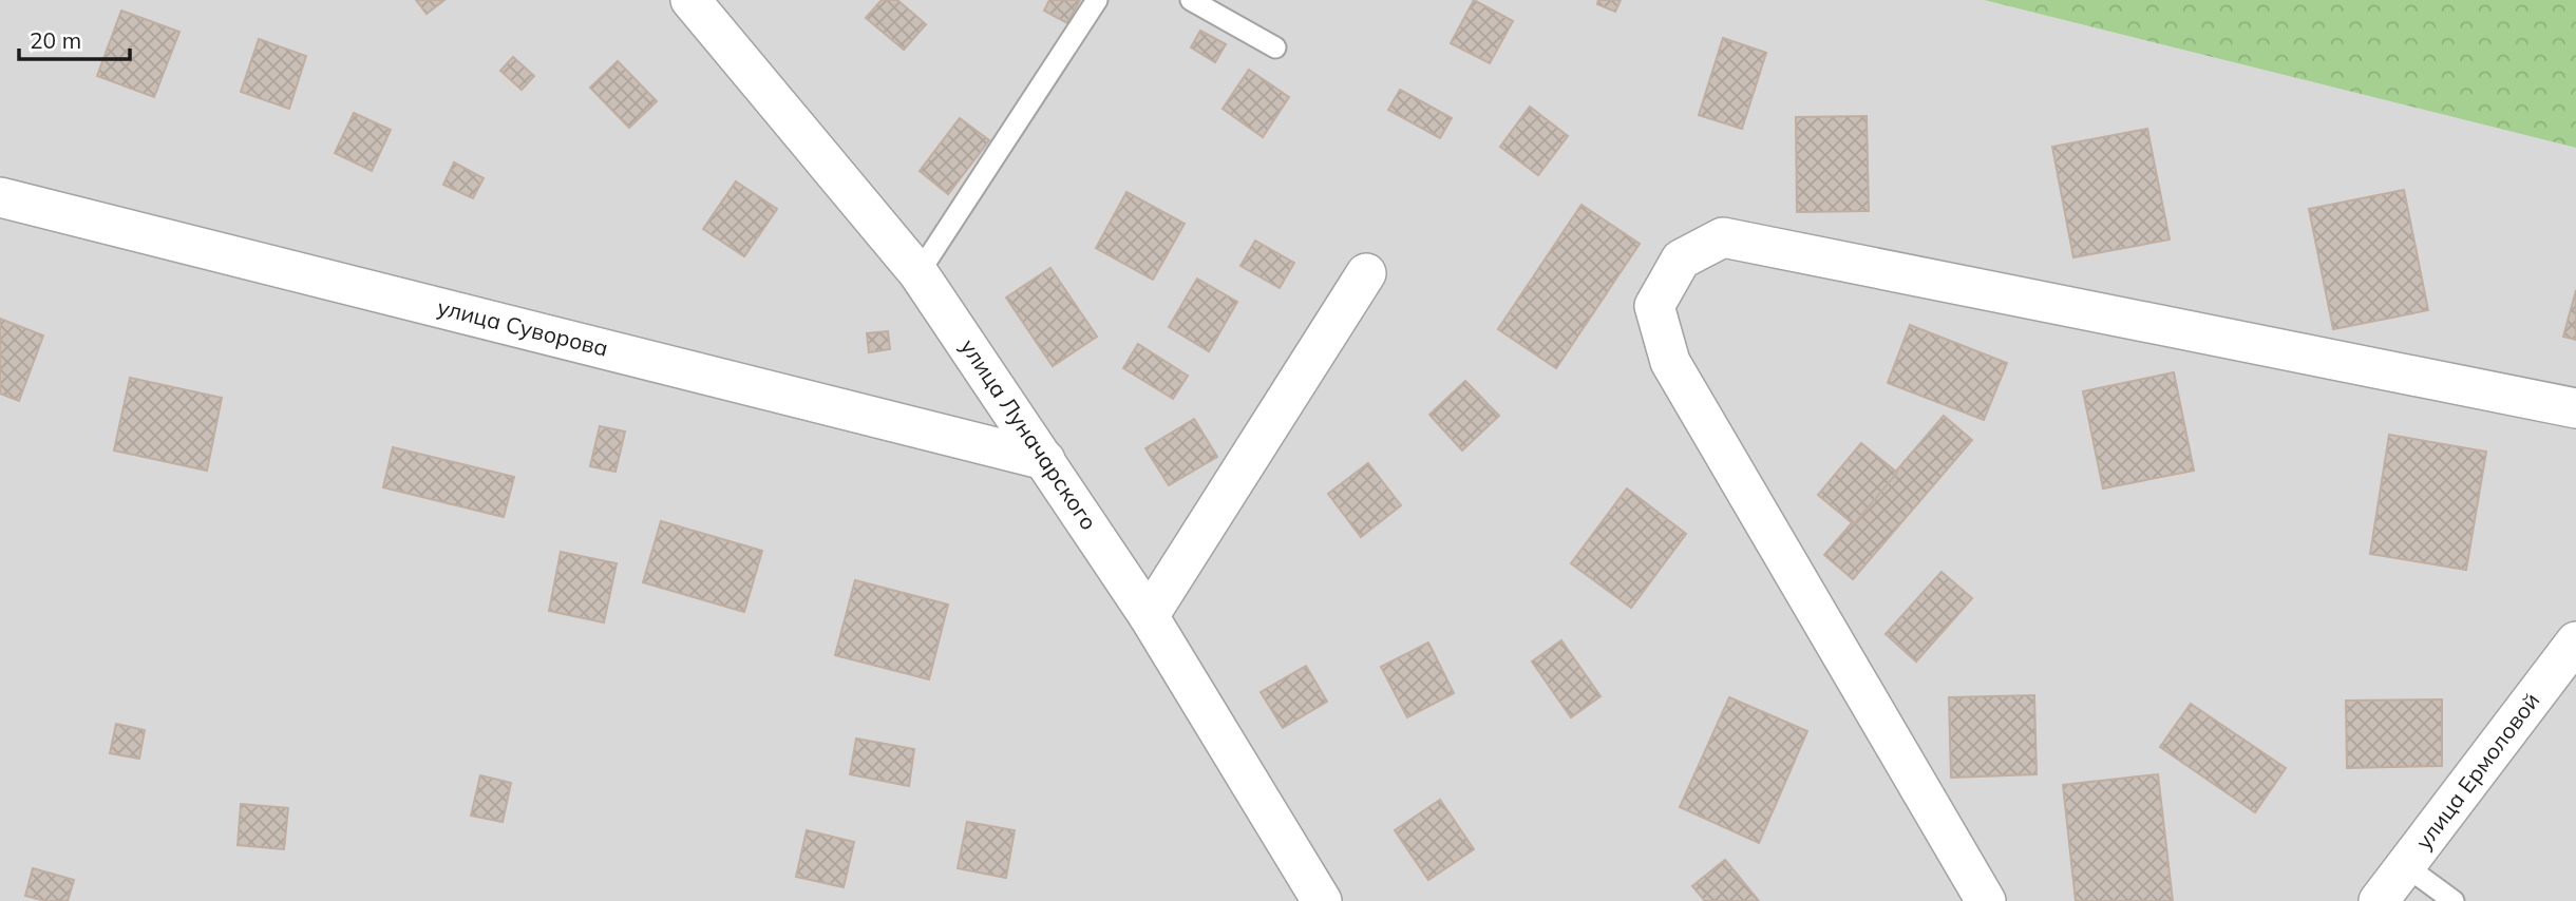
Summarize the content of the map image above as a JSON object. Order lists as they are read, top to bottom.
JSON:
{
  "streets": {
    "street": ["улица Суворова", "улица Луначарского", "улица Ермоловой"]
  },
  "crossings": [
    ["улица Суворова", "улица Луначарского"]
  ],
  "scale_bar": "20 m"
}
